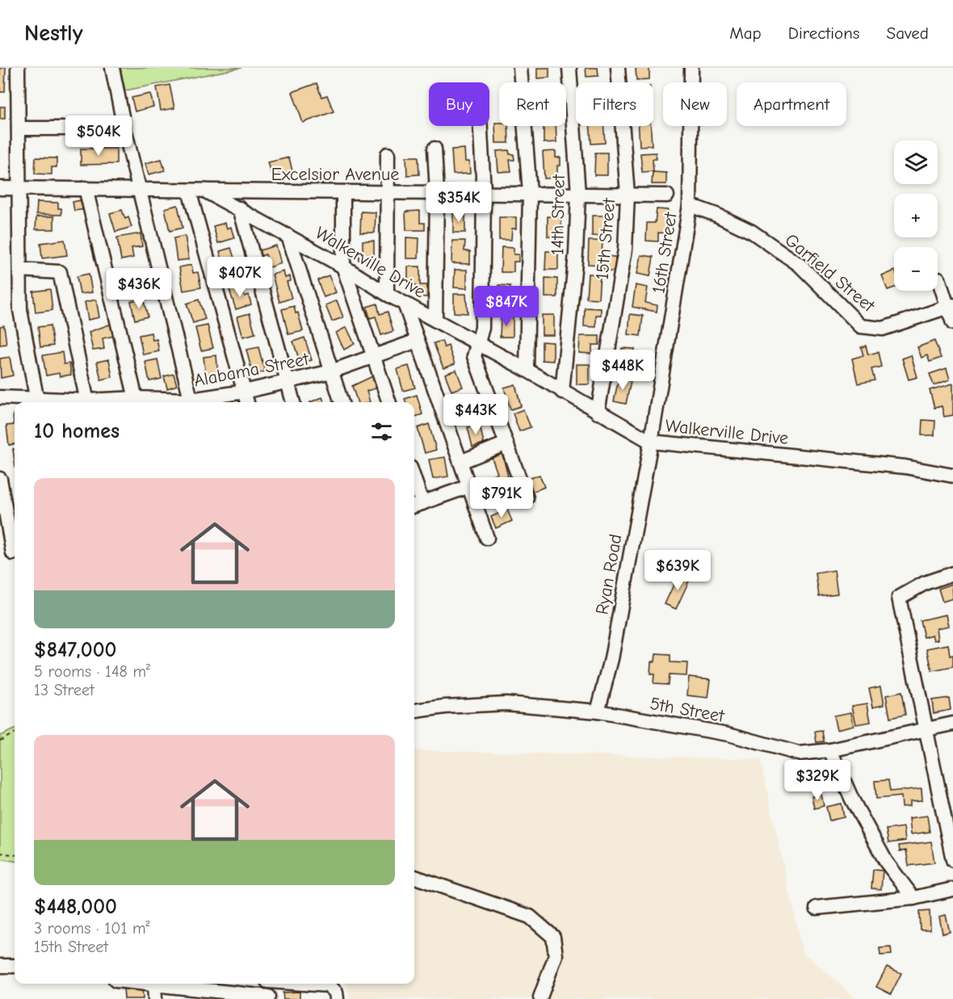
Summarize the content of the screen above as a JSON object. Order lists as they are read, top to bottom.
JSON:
{
  "streets": {
    "street": [
      "Excelsior Avenue",
      "14th Street",
      "15th Street",
      "16th Street",
      "Walkerville Drive",
      "Garfield Street",
      "Alabama Street",
      "Ryan Road",
      "5th Street"
    ]
  },
  "crossings": [
    ["Excelsior Avenue", "14th Street"],
    ["Excelsior Avenue", "15th Street"],
    ["Excelsior Avenue", "Walkerville Drive"],
    ["14th Street", "Walkerville Drive"],
    ["15th Street", "Walkerville Drive"],
    ["16th Street", "Walkerville Drive"],
    ["16th Street", "Garfield Street"],
    ["16th Street", "Ryan Road"],
    ["Walkerville Drive", "Ryan Road"],
    ["Ryan Road", "5th Street"]
  ],
  "page": {
    "header": "Nestly",
    "nav": ["Map", "Directions", "Saved"],
    "chip": [
      "Buy",
      "Rent",
      "Filters",
      "New",
      "Apartment"
    ],
    "price": [
      "$504K",
      "$354K",
      "$407K",
      "$436K",
      "$847K",
      "$448K",
      "$443K",
      "$791K",
      "$639K",
      "$329K"
    ],
    "map_buttons": ["+", "−"],
    "heading": "10 homes",
    "list": [
      {
        "name": "$847,000",
        "note": "5 rooms · 148 m² · 13 Street"
      },
      {
        "name": "$448,000",
        "note": "3 rooms · 101 m² · 15th Street"
      }
    ]
  }
}
